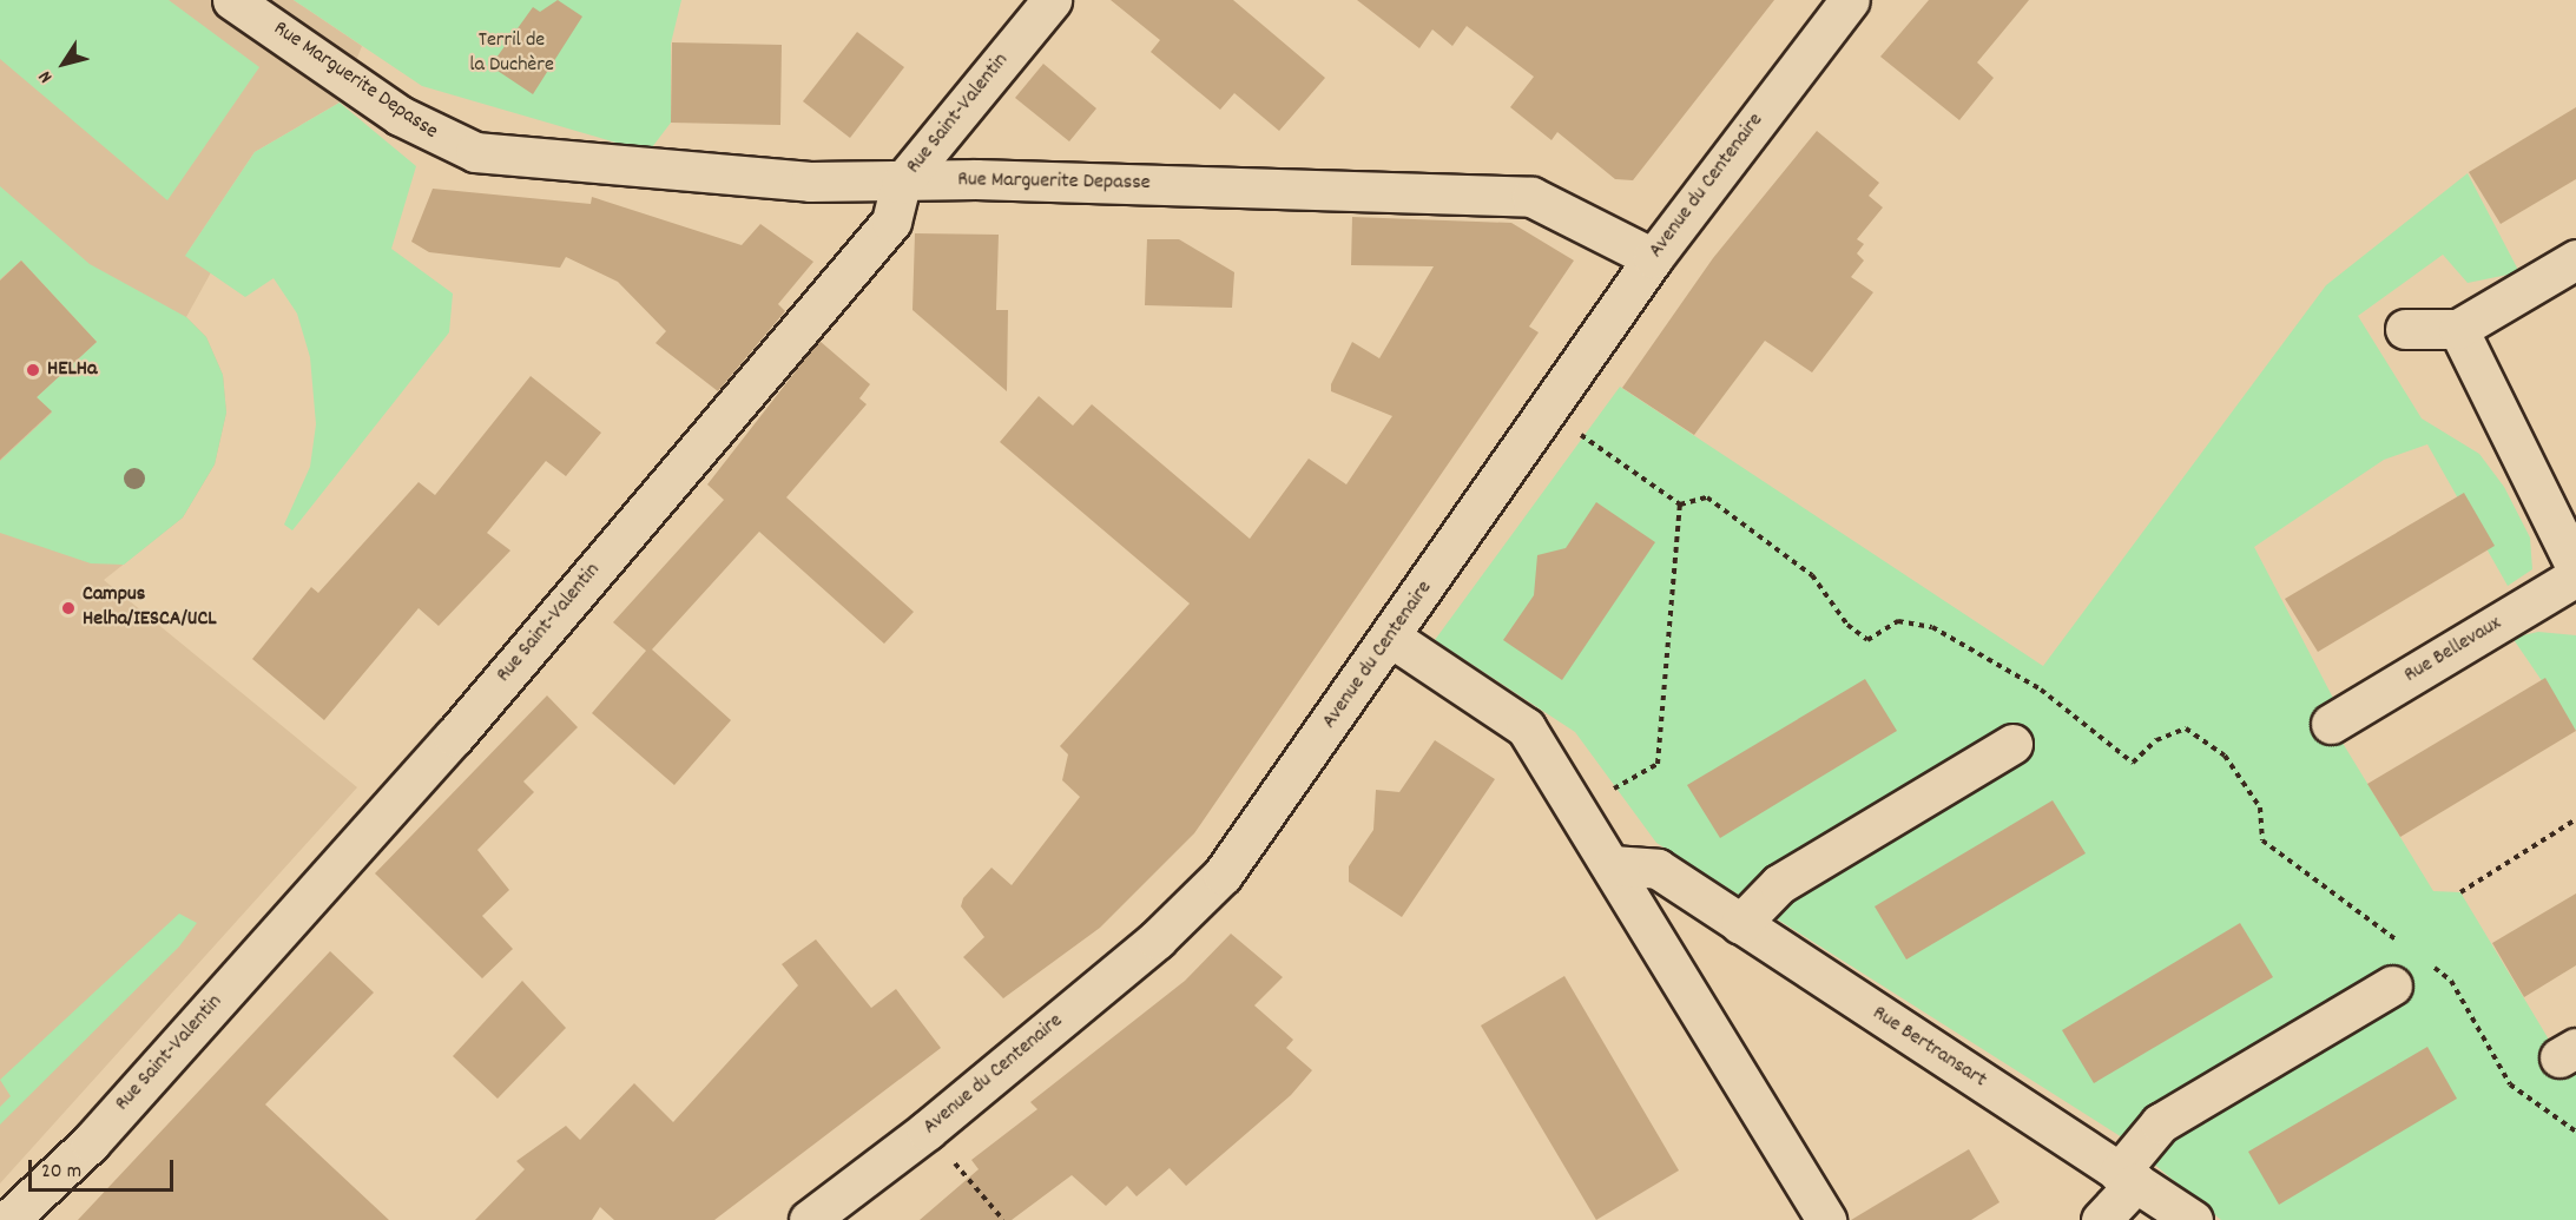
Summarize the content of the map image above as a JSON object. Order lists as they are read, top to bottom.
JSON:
{
  "streets": {
    "street": [
      "Rue Marguerite Depasse",
      "Rue Saint-Valentin",
      "Avenue du Centenaire",
      "Rue Bellevaux",
      "Rue Bertransart"
    ]
  },
  "crossings": [
    ["Rue Marguerite Depasse", "Rue Saint-Valentin"],
    ["Rue Marguerite Depasse", "Avenue du Centenaire"]
  ],
  "parks": ["Terril de la Duchère"],
  "places": ["HELHa", "Campus Helha/IESCA/UCL"],
  "scale_bar": "20 m",
  "north": "bottom left"
}
